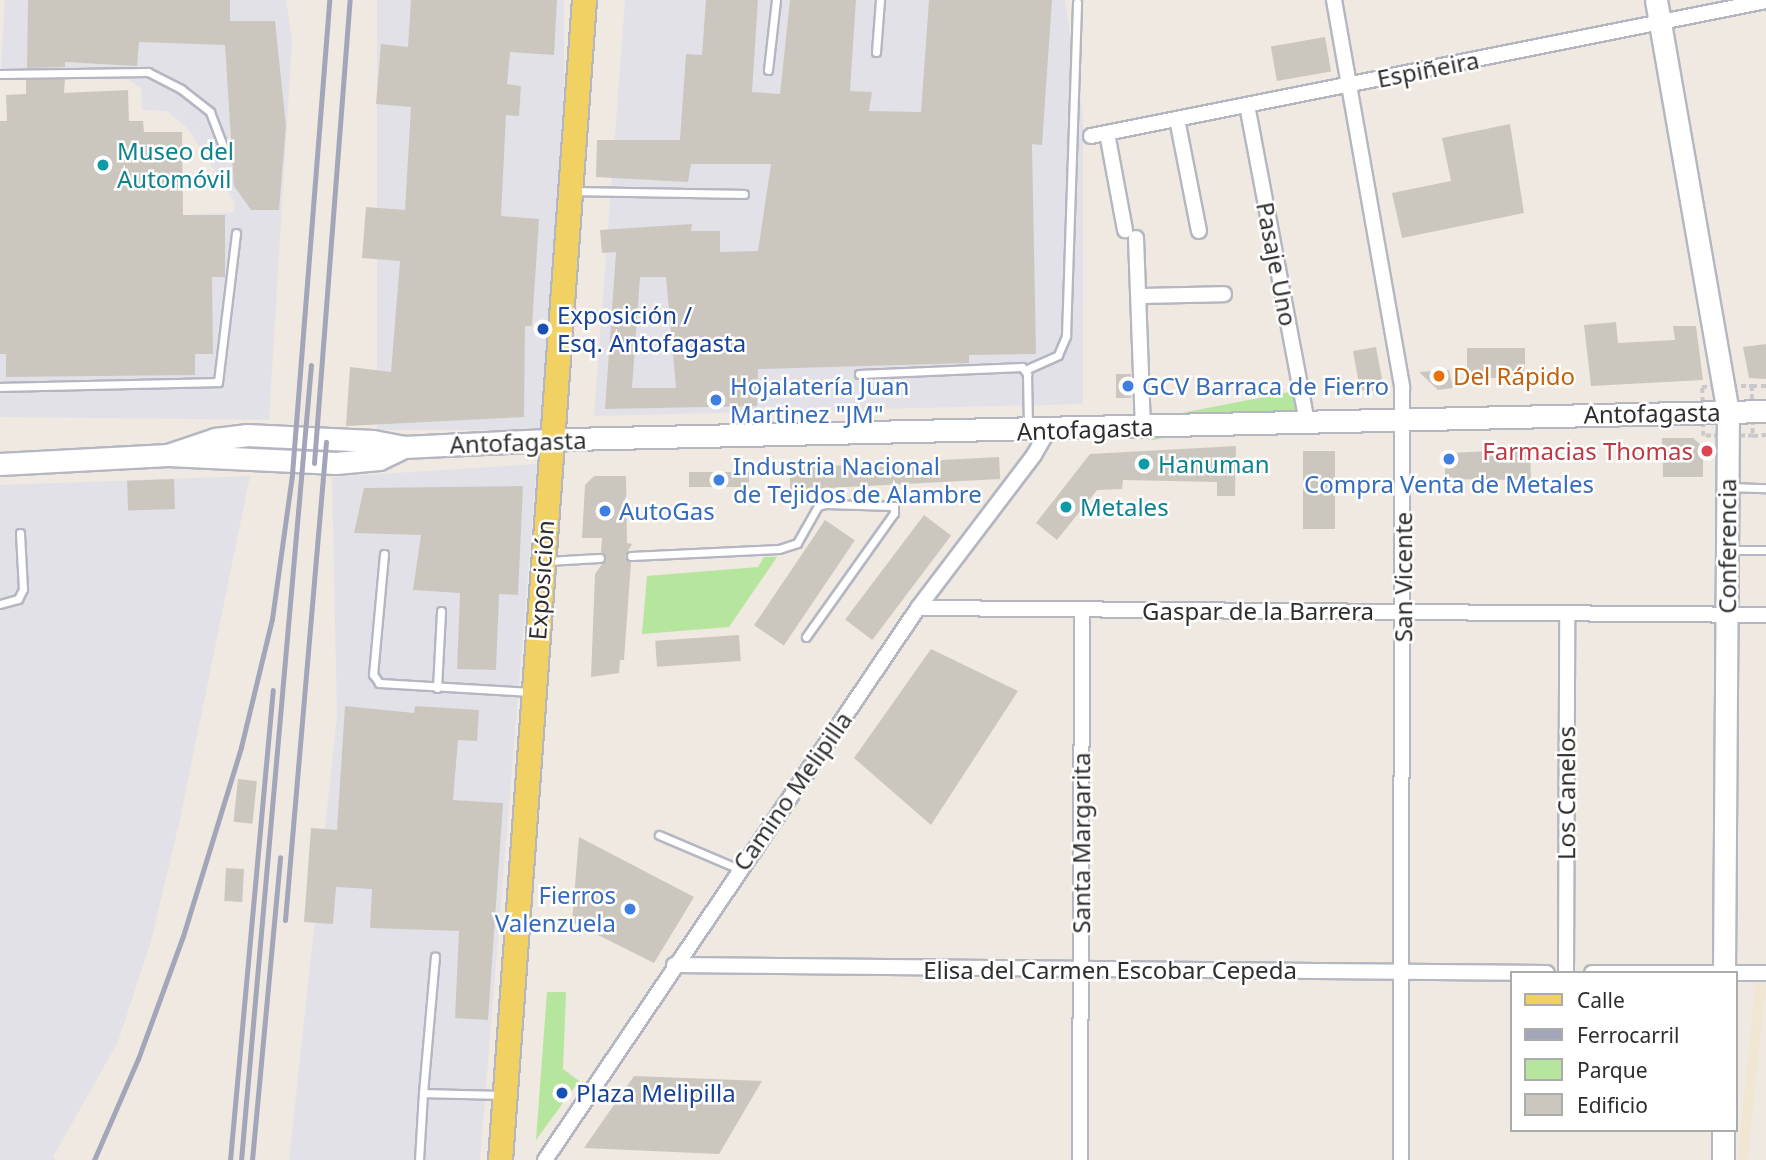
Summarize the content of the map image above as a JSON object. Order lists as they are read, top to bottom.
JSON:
{
  "streets": {
    "main road": ["Antofagasta", "Conferencia", "Exposición"],
    "street": [
      "Espiñeira",
      "Pasaje Uno",
      "San Vicente",
      "Gaspar de la Barrera",
      "Camino Melipilla",
      "Los Canelos",
      "Santa Margarita",
      "Elisa del Carmen Escobar Cepeda"
    ]
  },
  "crossings": [
    ["Espiñeira", "Pasaje Uno"],
    ["Espiñeira", "Conferencia"],
    ["Espiñeira", "San Vicente"],
    ["Pasaje Uno", "Antofagasta"],
    ["Antofagasta", "Conferencia"],
    ["Antofagasta", "San Vicente"],
    ["Antofagasta", "Exposición"],
    ["Antofagasta", "Camino Melipilla"],
    ["Conferencia", "Gaspar de la Barrera"],
    ["San Vicente", "Gaspar de la Barrera"],
    ["San Vicente", "Elisa del Carmen Escobar Cepeda"],
    ["Gaspar de la Barrera", "Camino Melipilla"],
    ["Gaspar de la Barrera", "Los Canelos"],
    ["Gaspar de la Barrera", "Santa Margarita"],
    ["Camino Melipilla", "Elisa del Carmen Escobar Cepeda"],
    ["Santa Margarita", "Elisa del Carmen Escobar Cepeda"]
  ],
  "places": [
    "Museo del Automóvil",
    "Exposición / Esq. Antofagasta",
    "Del Rápido",
    "GCV Barraca de Fierro",
    "Hojalatería Juan Martinez \"JM\"",
    "Farmacias Thomas",
    "Compra Venta de Metales",
    "Hanuman",
    "Industria Nacional de Tejidos de Alambre",
    "Metales",
    "AutoGas",
    "Fierros Valenzuela",
    "Plaza Melipilla"
  ],
  "legend": [
    "Calle",
    "Ferrocarril",
    "Parque",
    "Edificio"
  ]
}
